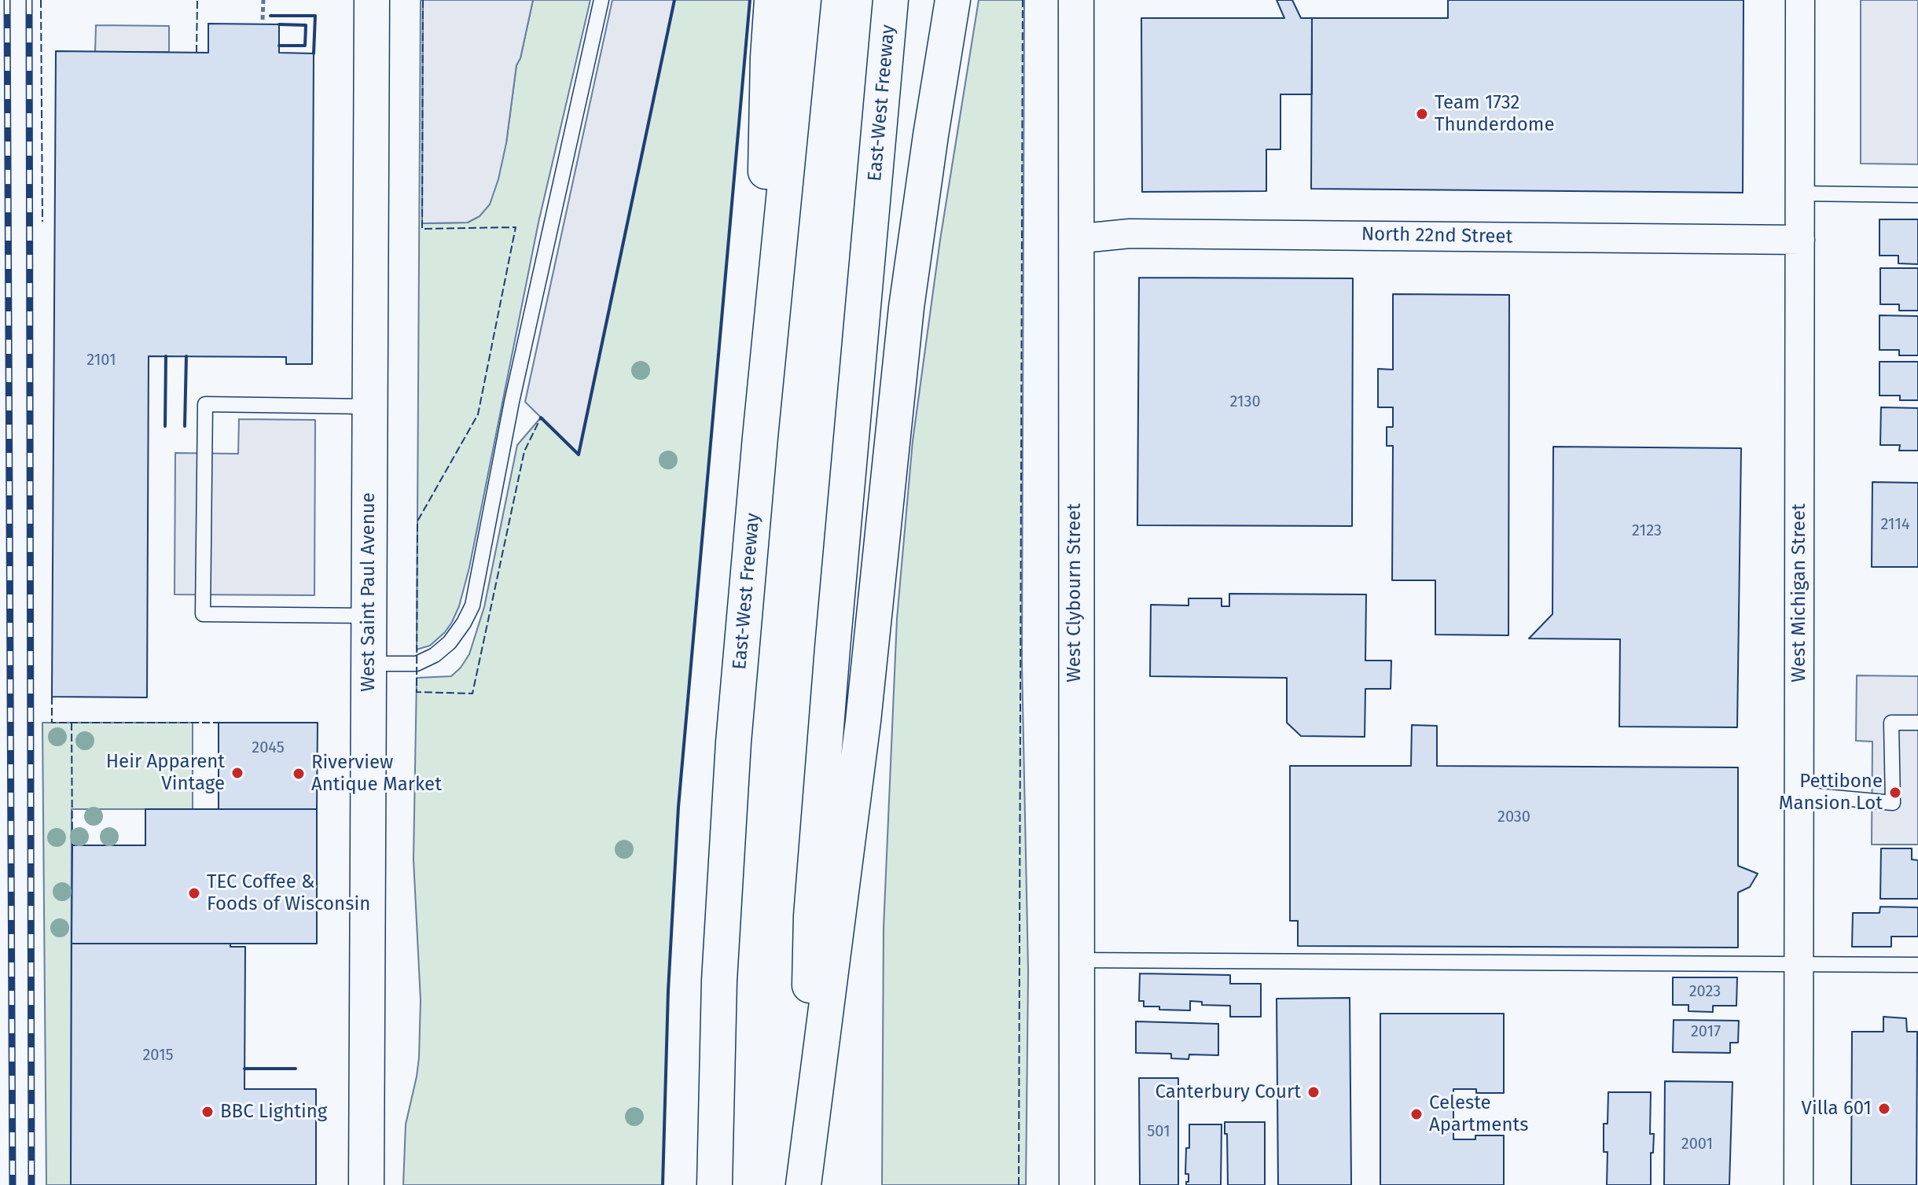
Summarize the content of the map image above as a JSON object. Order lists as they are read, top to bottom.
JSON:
{
  "streets": {
    "main road": ["East-West Freeway", "West Saint Paul Avenue", "West Clybourn Street"],
    "street": ["North 22nd Street", "West Michigan Street"]
  },
  "crossings": [
    ["North 22nd Street", "West Clybourn Street"],
    ["North 22nd Street", "West Michigan Street"]
  ],
  "places": [
    "Team 1732 Thunderdome",
    "Heir Apparent Vintage",
    "Riverview Antique Market",
    "Pettibone Mansion Lot",
    "TEC Coffee & Foods of Wisconsin",
    "Canterbury Court",
    "Villa 601",
    "BBC Lighting",
    "Celeste Apartments"
  ],
  "house_numbers": [
    "2101",
    "2130",
    "2114",
    "2123",
    "2045",
    "2030",
    "2023",
    "2017",
    "2015",
    "501",
    "2001"
  ]
}
